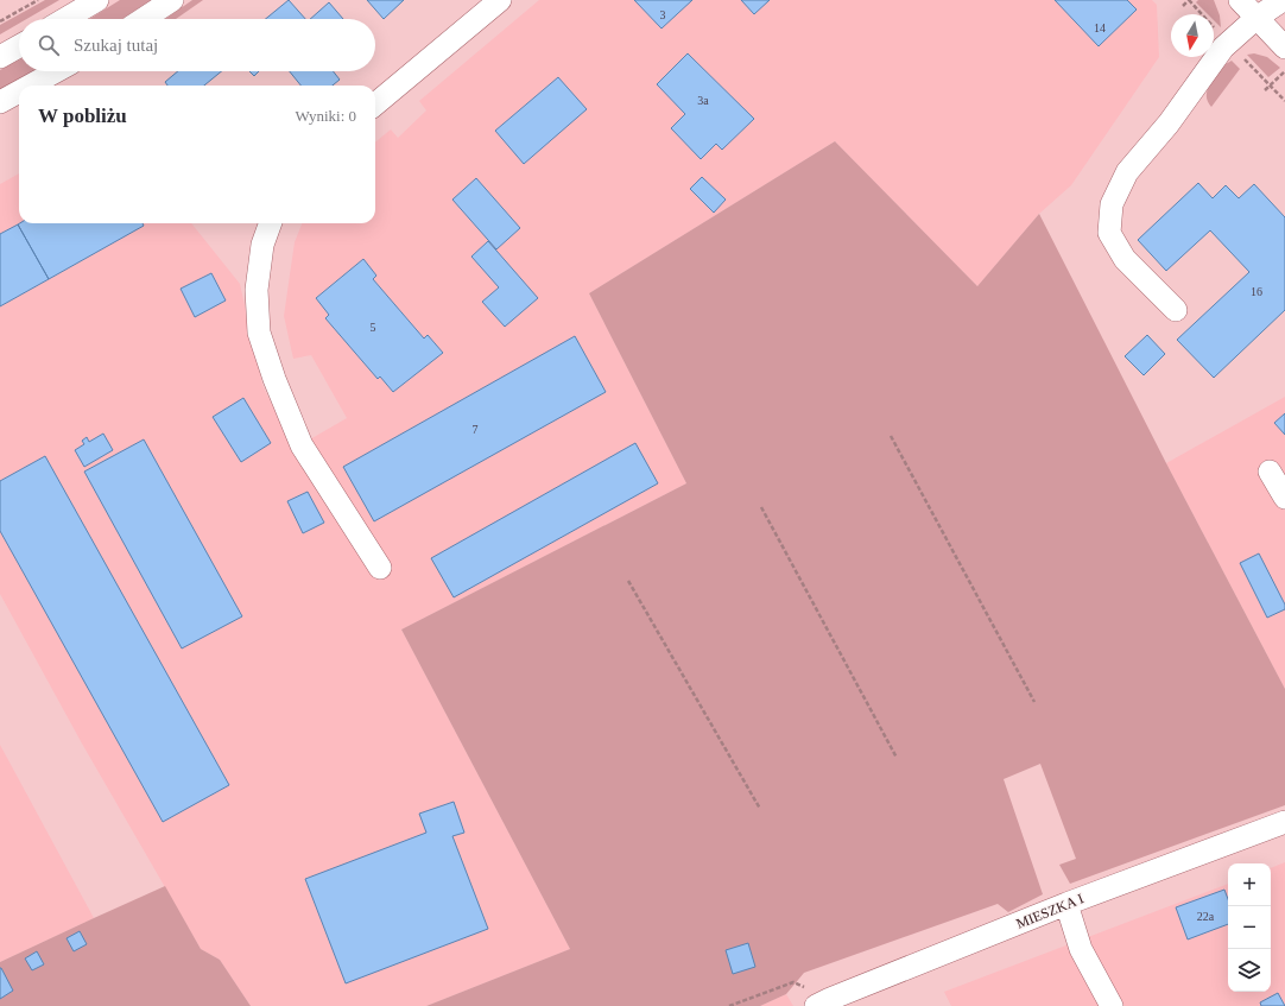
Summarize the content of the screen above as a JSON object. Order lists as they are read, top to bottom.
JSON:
{
  "streets": {
    "street": ["MIESZKA I"]
  },
  "house_numbers": [
    "3",
    "14",
    "3a",
    "16",
    "5",
    "7",
    "22a"
  ],
  "north": "bottom",
  "page": {
    "search": "Szukaj tutaj",
    "heading": ["W pobliżu", "Wyniki: 0"],
    "map_buttons": ["+", "−"]
  }
}
